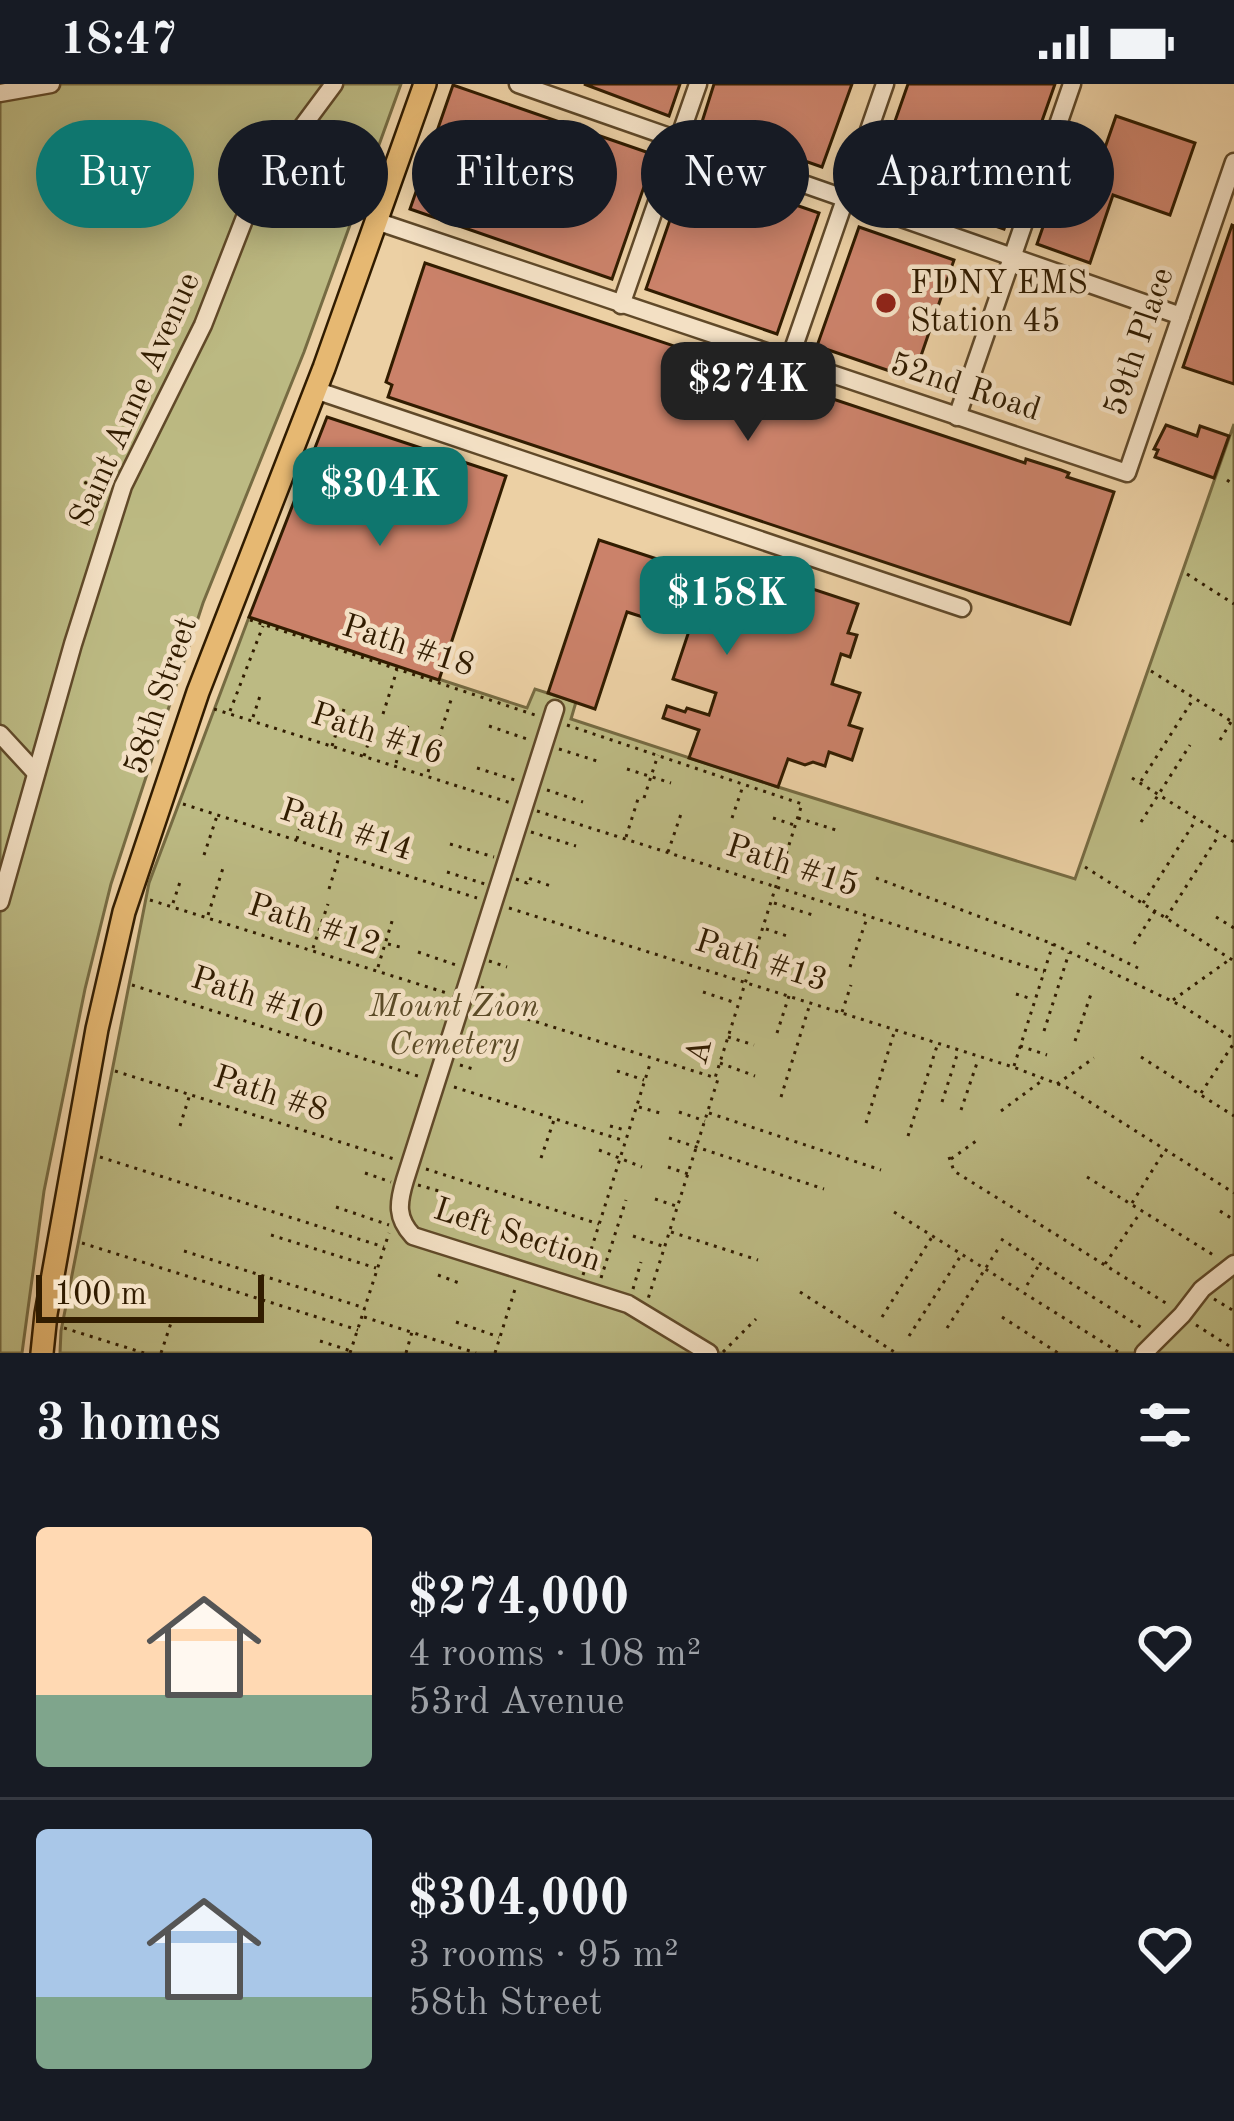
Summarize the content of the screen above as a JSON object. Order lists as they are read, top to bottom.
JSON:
{
  "streets": {
    "main road": ["58th Street"],
    "street": [
      "59th Place",
      "52nd Road",
      "Saint Anne Avenue",
      "Left Section"
    ],
    "path": [
      "Path #18",
      "Path #16",
      "Path #14",
      "Path #15",
      "Path #12",
      "Path #13",
      "Path #10",
      "A",
      "Path #8"
    ]
  },
  "crossings": [
    ["59th Place", "52nd Road"],
    ["Path #18", "A"],
    ["Path #18", "Left Section"],
    ["Path #16", "Path #15"],
    ["Path #16", "Left Section"],
    ["Path #14", "Path #13"],
    ["Path #14", "Left Section"],
    ["Path #15", "A"],
    ["Path #15", "Left Section"],
    ["Path #12", "A"],
    ["Path #12", "Left Section"],
    ["Path #13", "A"],
    ["Path #13", "Left Section"],
    ["Path #10", "Left Section"],
    ["A", "Left Section"],
    ["Path #8", "Left Section"]
  ],
  "parks": ["Mount Zion Cemetery"],
  "places": ["FDNY EMS Station 45"],
  "scale_bar": "100 m",
  "page": {
    "status": "18:47",
    "chip": [
      "Buy",
      "Rent",
      "Filters",
      "New",
      "Apartment"
    ],
    "price": ["$274K", "$304K", "$158K"],
    "scale": "100 m",
    "heading": "3 homes",
    "list": [
      {
        "name": "$274,000",
        "note": "4 rooms · 108 m² · 53rd Avenue"
      },
      {
        "name": "$304,000",
        "note": "3 rooms · 95 m² · 58th Street"
      }
    ]
  }
}
